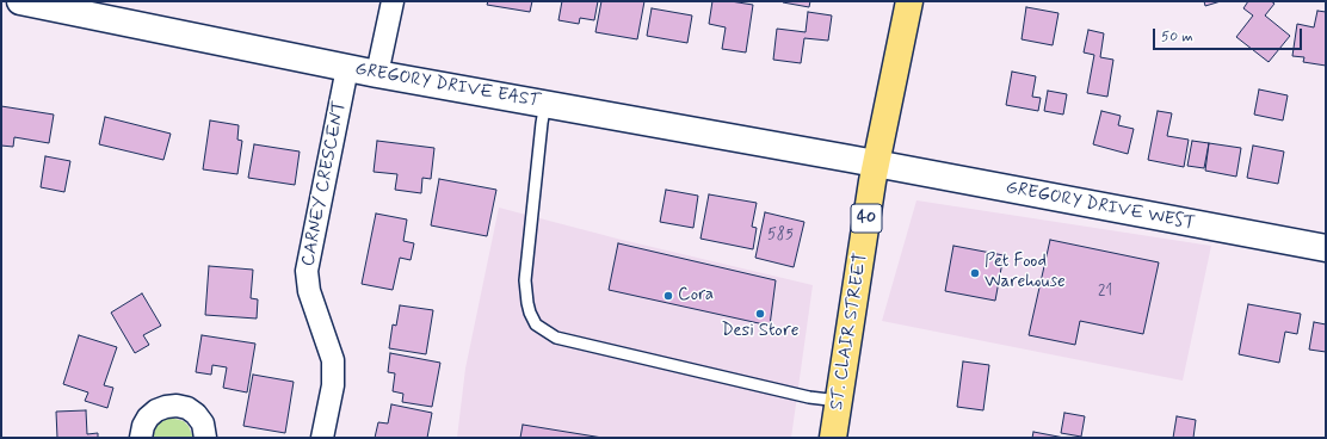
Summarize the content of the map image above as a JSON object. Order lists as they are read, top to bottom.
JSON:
{
  "streets": {
    "main road": ["40", "ST. CLAIR STREET"],
    "street": ["GREGORY DRIVE EAST", "CARNEY CRESCENT", "GREGORY DRIVE WEST"]
  },
  "crossings": [
    ["GREGORY DRIVE EAST", "CARNEY CRESCENT"],
    ["GREGORY DRIVE EAST", "GREGORY DRIVE WEST"],
    ["GREGORY DRIVE EAST", "ST. CLAIR STREET"],
    ["GREGORY DRIVE WEST", "ST. CLAIR STREET"]
  ],
  "places": ["Pet Food Warehouse", "Cora", "Desi Store"],
  "house_numbers": ["585", "21"],
  "scale_bar": "50 m"
}
